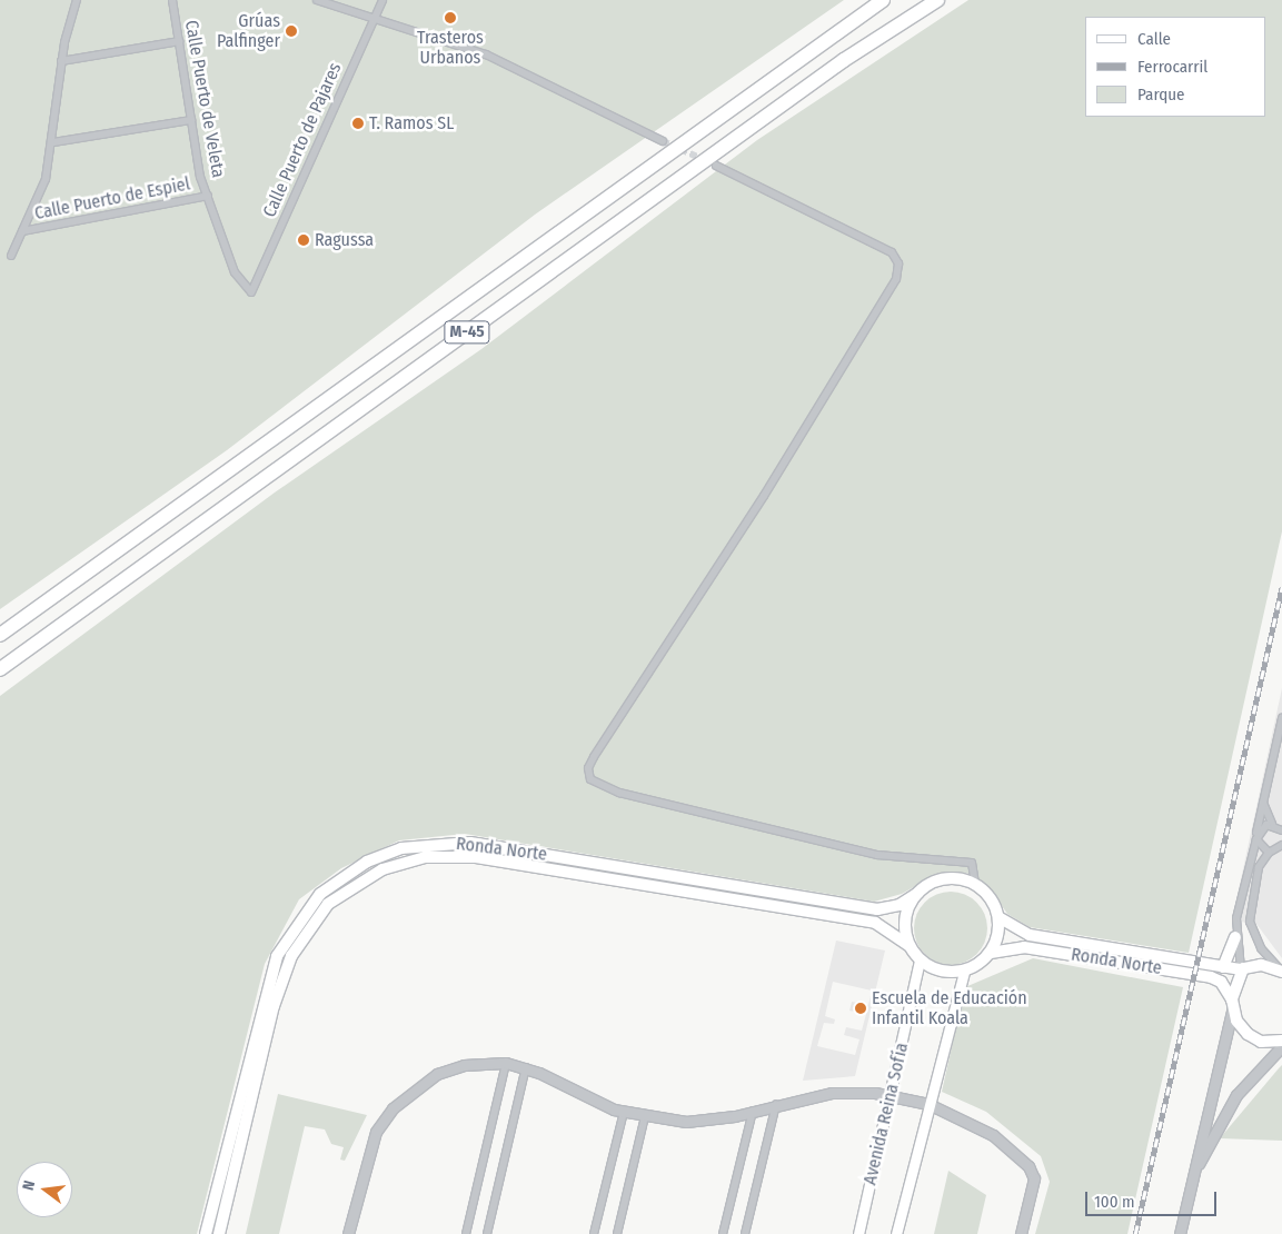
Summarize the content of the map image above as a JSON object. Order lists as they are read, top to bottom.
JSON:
{
  "streets": {
    "highway": ["M-45"],
    "main road": ["Ronda Norte", "Avenida Reina Sofía"],
    "street": ["Calle Puerto de Veleta", "Calle Puerto de Pajares", "Calle Puerto de Espiel"]
  },
  "crossings": [
    ["Calle Puerto de Veleta", "Calle Puerto de Pajares"],
    ["Calle Puerto de Veleta", "Calle Puerto de Espiel"],
    ["Ronda Norte", "Avenida Reina Sofía"]
  ],
  "places": [
    "Trasteros Urbanos",
    "Grúas Palfinger",
    "T. Ramos SL",
    "Ragussa",
    "Escuela de Educación Infantil Koala"
  ],
  "legend": ["Calle", "Ferrocarril", "Parque"],
  "scale_bar": "100 m",
  "north": "left"
}
